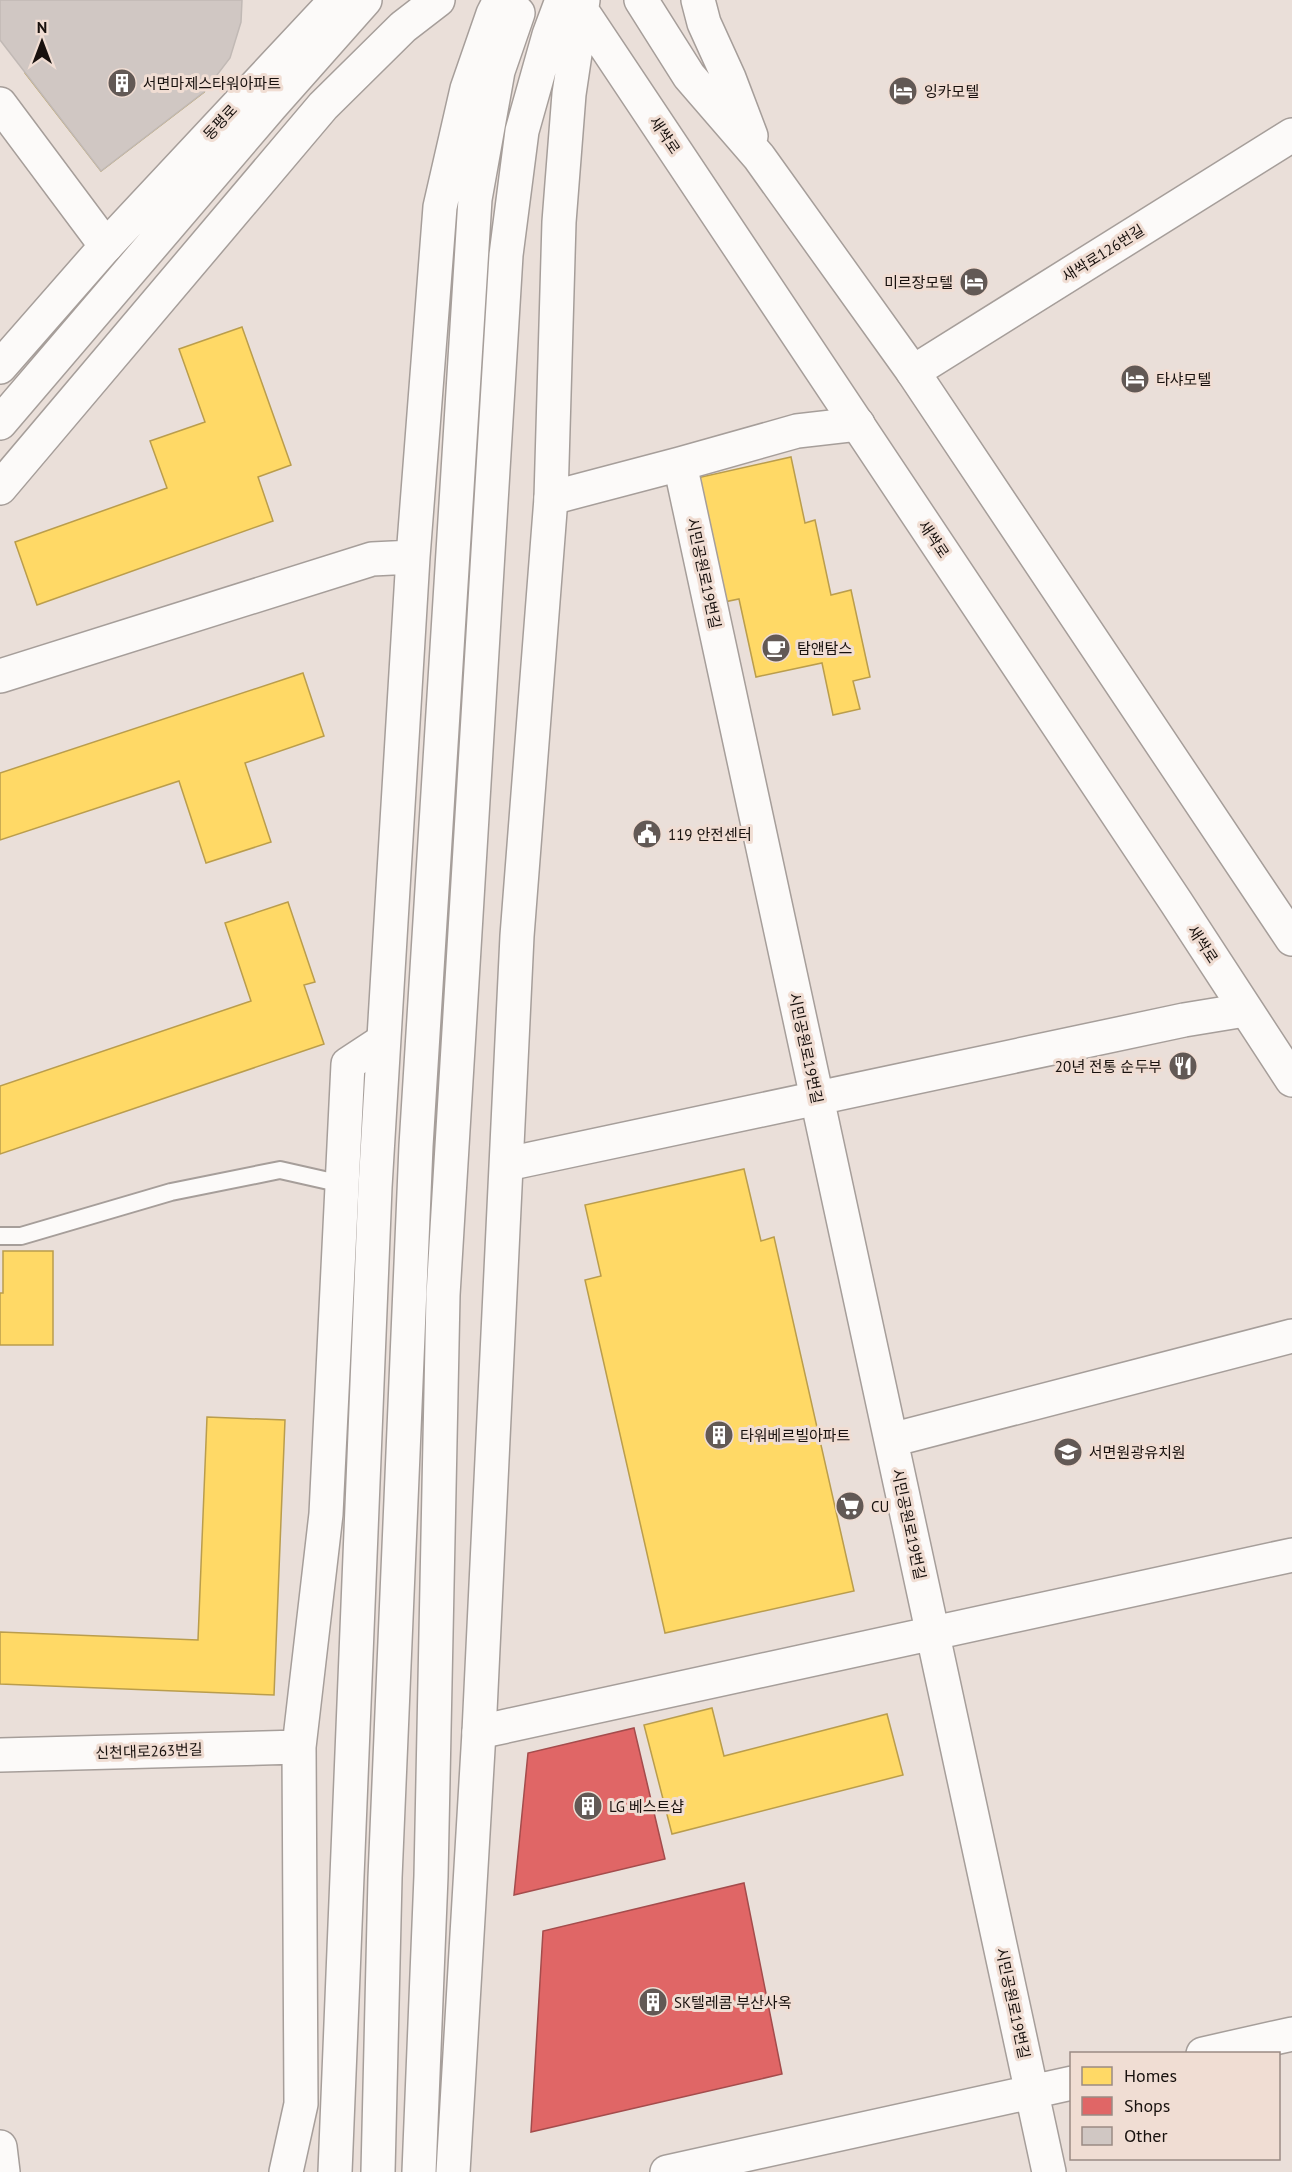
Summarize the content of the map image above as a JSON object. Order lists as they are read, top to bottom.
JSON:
{
  "streets": {
    "main road": [
      "동평로",
      "새싹로",
      "새싹로126번길",
      "시민공원로19번길",
      "신천대로263번길"
    ]
  },
  "places": {
    "building": [
      "서면마제스타워아파트",
      "타워베르빌아파트",
      "LG 베스트샵",
      "SK텔레콤 부산사옥"
    ],
    "hotel": ["잉카모텔", "미르장모텔", "타샤모텔"],
    "cafe": ["탐앤탐스"],
    "public building": ["119 안전센터"],
    "restaurant": ["20년 전통 순두부"],
    "school or university": ["서면원광유치원"],
    "supermarket": ["CU"]
  },
  "legend": ["Homes", "Shops", "Other"],
  "north": "top"
}
